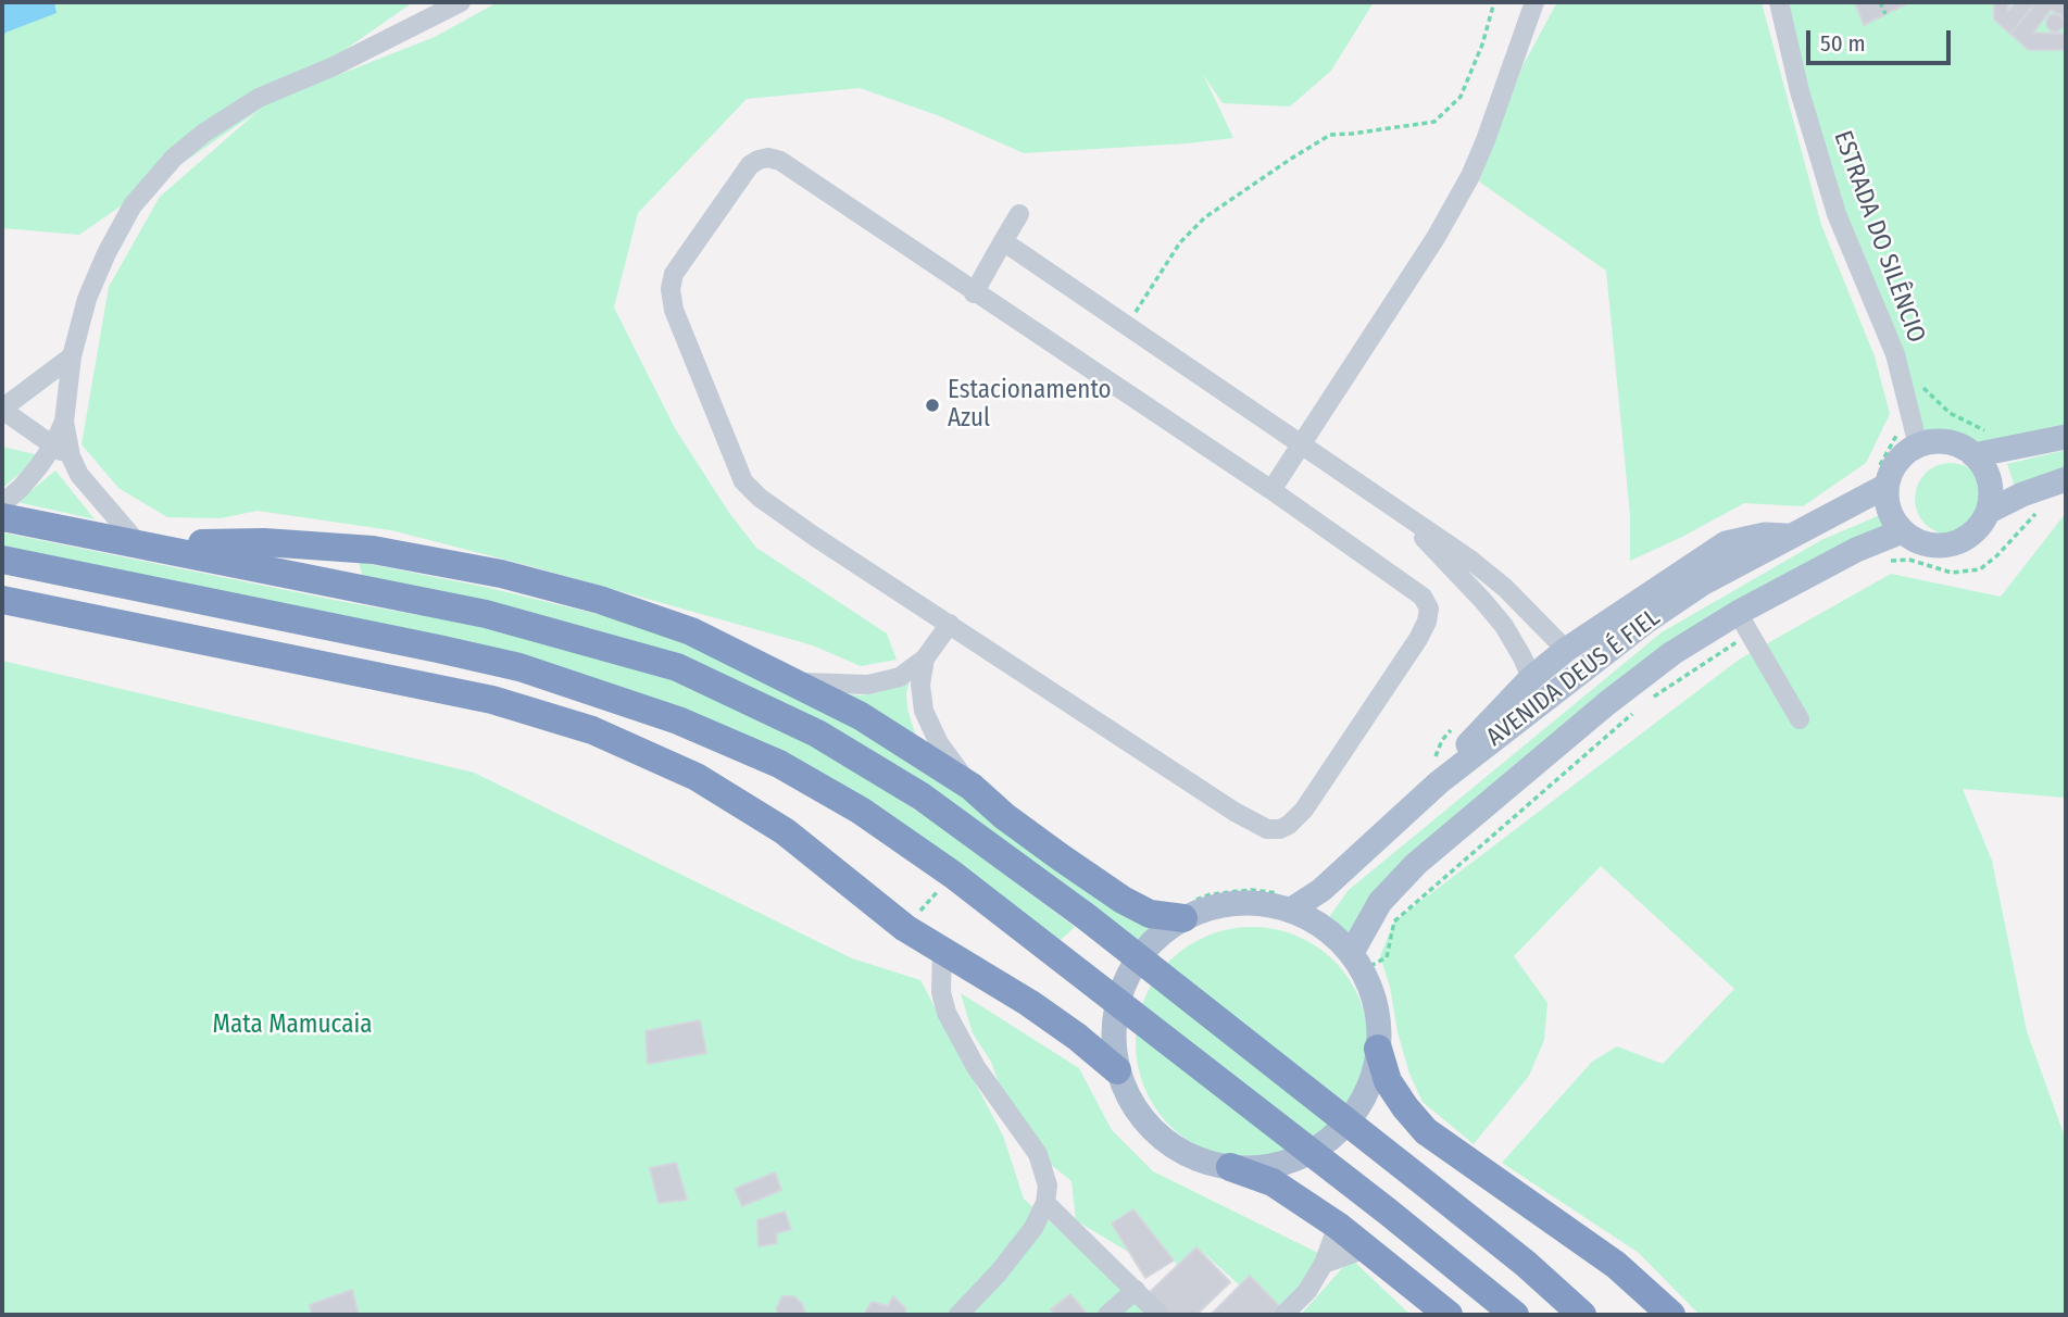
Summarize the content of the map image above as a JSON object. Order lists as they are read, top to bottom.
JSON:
{
  "streets": {
    "main road": ["AVENIDA DEUS É FIEL"],
    "street": ["ESTRADA DO SILÊNCIO"]
  },
  "crossings": [
    ["ESTRADA DO SILÊNCIO", "AVENIDA DEUS É FIEL"]
  ],
  "parks": ["Mata Mamucaia"],
  "places": ["Estacionamento Azul"],
  "scale_bar": "50 m"
}
